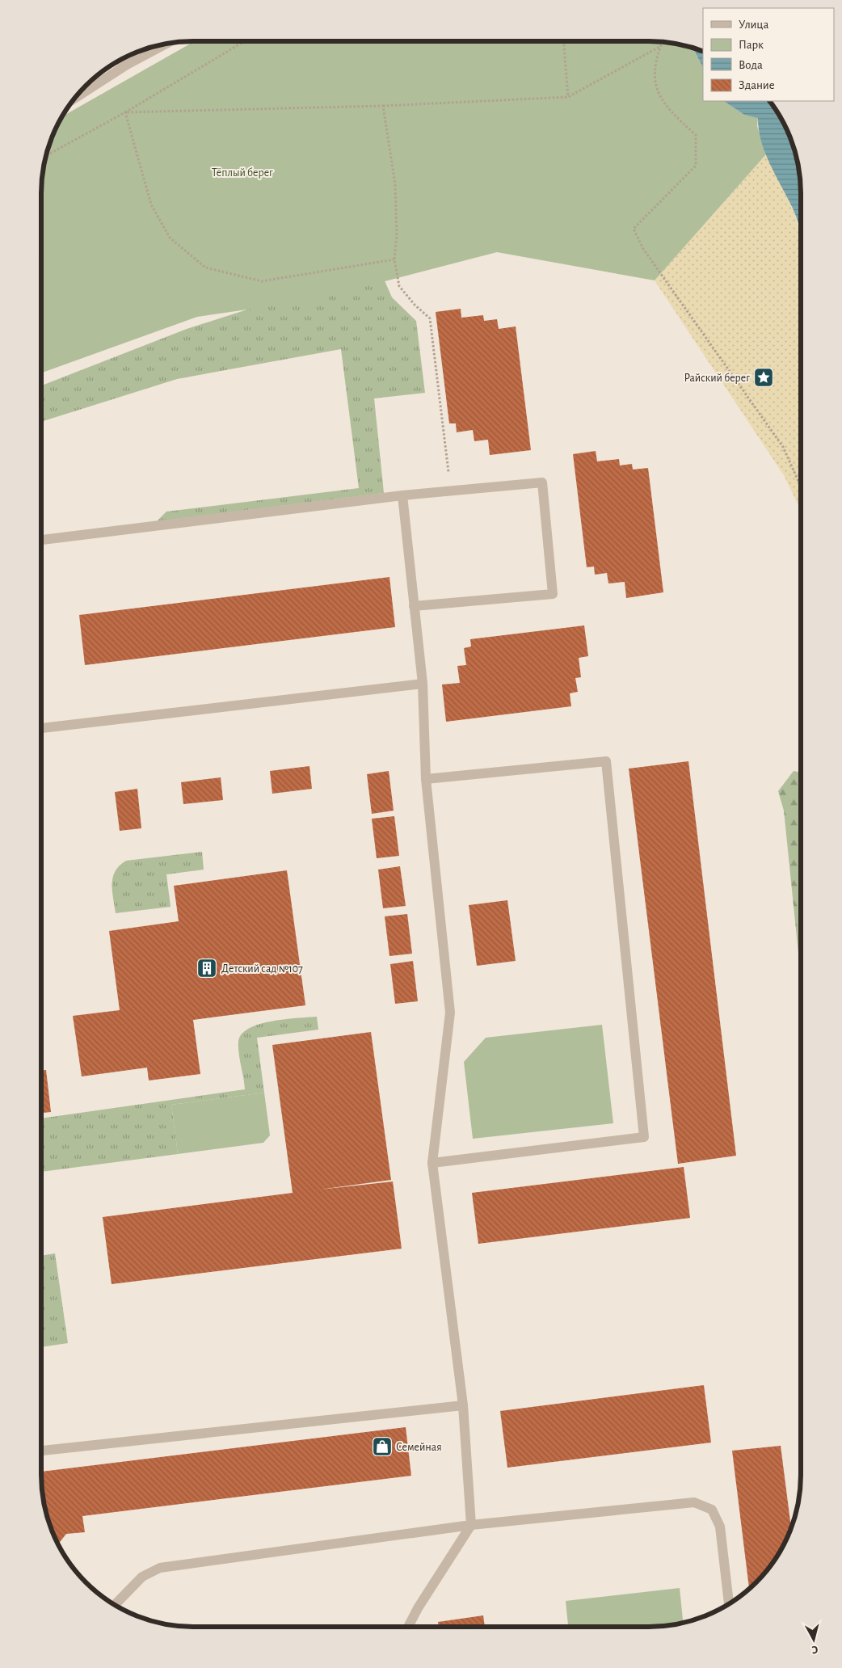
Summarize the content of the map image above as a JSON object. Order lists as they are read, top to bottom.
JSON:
{
  "parks": ["Тёплый берег"],
  "places": {
    "place": ["Райский берег"],
    "building": ["Детский сад №107"],
    "shop": ["Семейная"]
  },
  "legend": [
    "Улица",
    "Парк",
    "Вода",
    "Здание"
  ],
  "north": "bottom"
}
